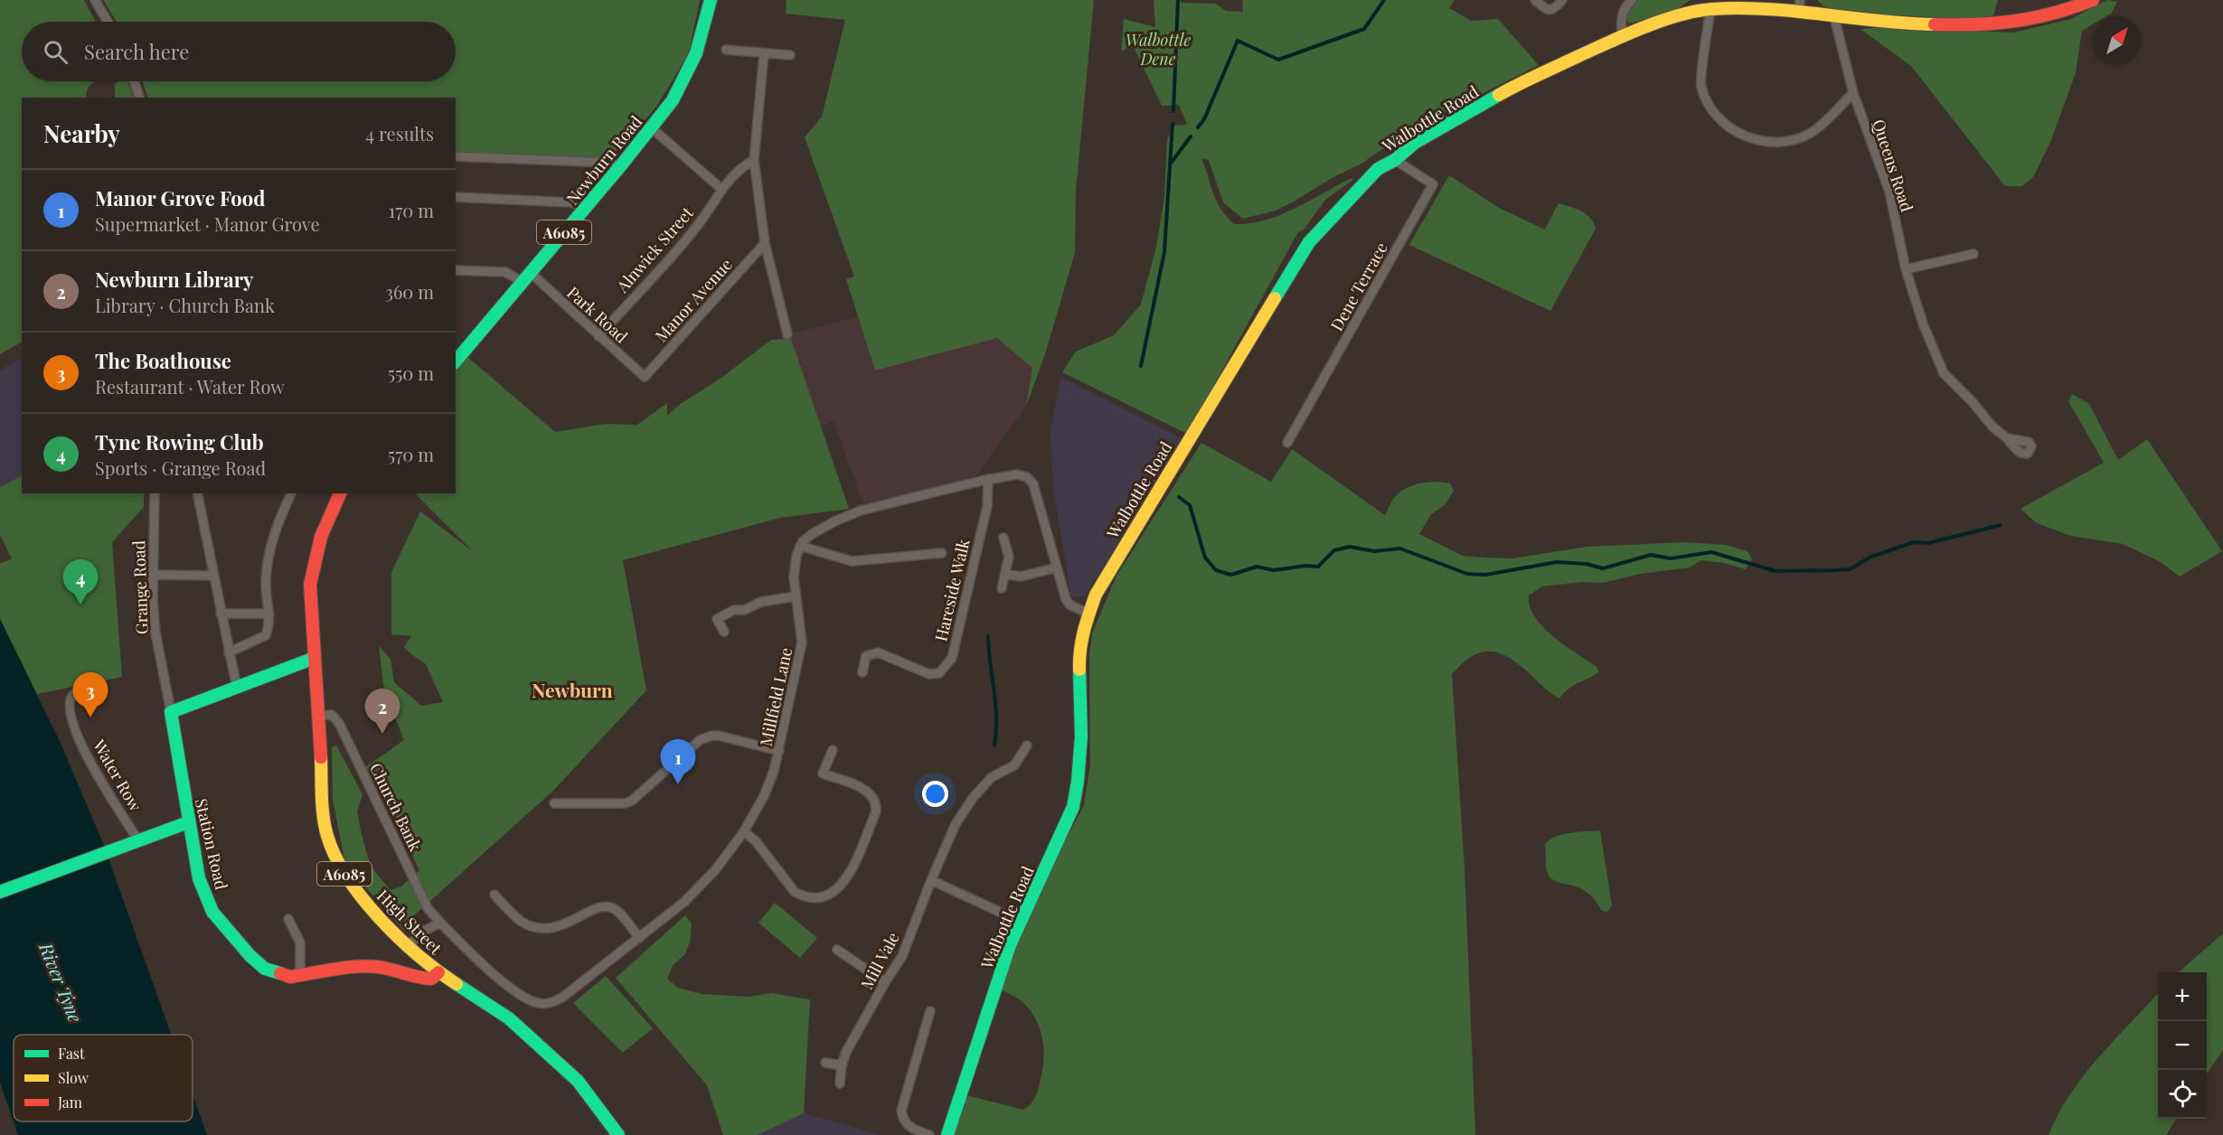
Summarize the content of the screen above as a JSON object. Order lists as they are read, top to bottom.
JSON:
{
  "streets": {
    "street": [
      "Walbottle Road",
      "Newburn Road",
      "Queens Road",
      "A6085",
      "Alnwick Street",
      "Dene Terrace",
      "Manor Avenue",
      "Park Road",
      "Grange Road",
      "Hareside Walk",
      "Millfield Lane",
      "Water Row",
      "Church Bank",
      "Station Road",
      "High Street",
      "Mill Vale"
    ]
  },
  "crossings": [
    ["Walbottle Road", "Queens Road"],
    ["Walbottle Road", "Dene Terrace"],
    ["Newburn Road", "Park Road"],
    ["A6085", "High Street"],
    ["Alnwick Street", "Park Road"],
    ["Manor Avenue", "Park Road"],
    ["Grange Road", "Station Road"],
    ["Millfield Lane", "Church Bank"],
    ["Church Bank", "High Street"],
    ["Station Road", "High Street"]
  ],
  "districts": ["Newburn"],
  "water": ["River Tyne"],
  "parks": ["Walbottle Dene"],
  "legend": ["Fast", "Slow", "Jam"],
  "north": "top right",
  "page": {
    "search": "Search here",
    "heading": ["Nearby", "4 results"],
    "list": [
      {
        "mark": "1",
        "name": "Manor Grove Food",
        "note": "Supermarket · Manor Grove",
        "value": "170 m"
      },
      {
        "mark": "2",
        "name": "Newburn Library",
        "note": "Library · Church Bank",
        "value": "360 m"
      },
      {
        "mark": "3",
        "name": "The Boathouse",
        "note": "Restaurant · Water Row",
        "value": "550 m"
      },
      {
        "mark": "4",
        "name": "Tyne Rowing Club",
        "note": "Sports · Grange Road",
        "value": "570 m"
      }
    ],
    "pins": [
      "4",
      "3",
      "2",
      "1"
    ],
    "map_buttons": ["+", "−"]
  }
}
